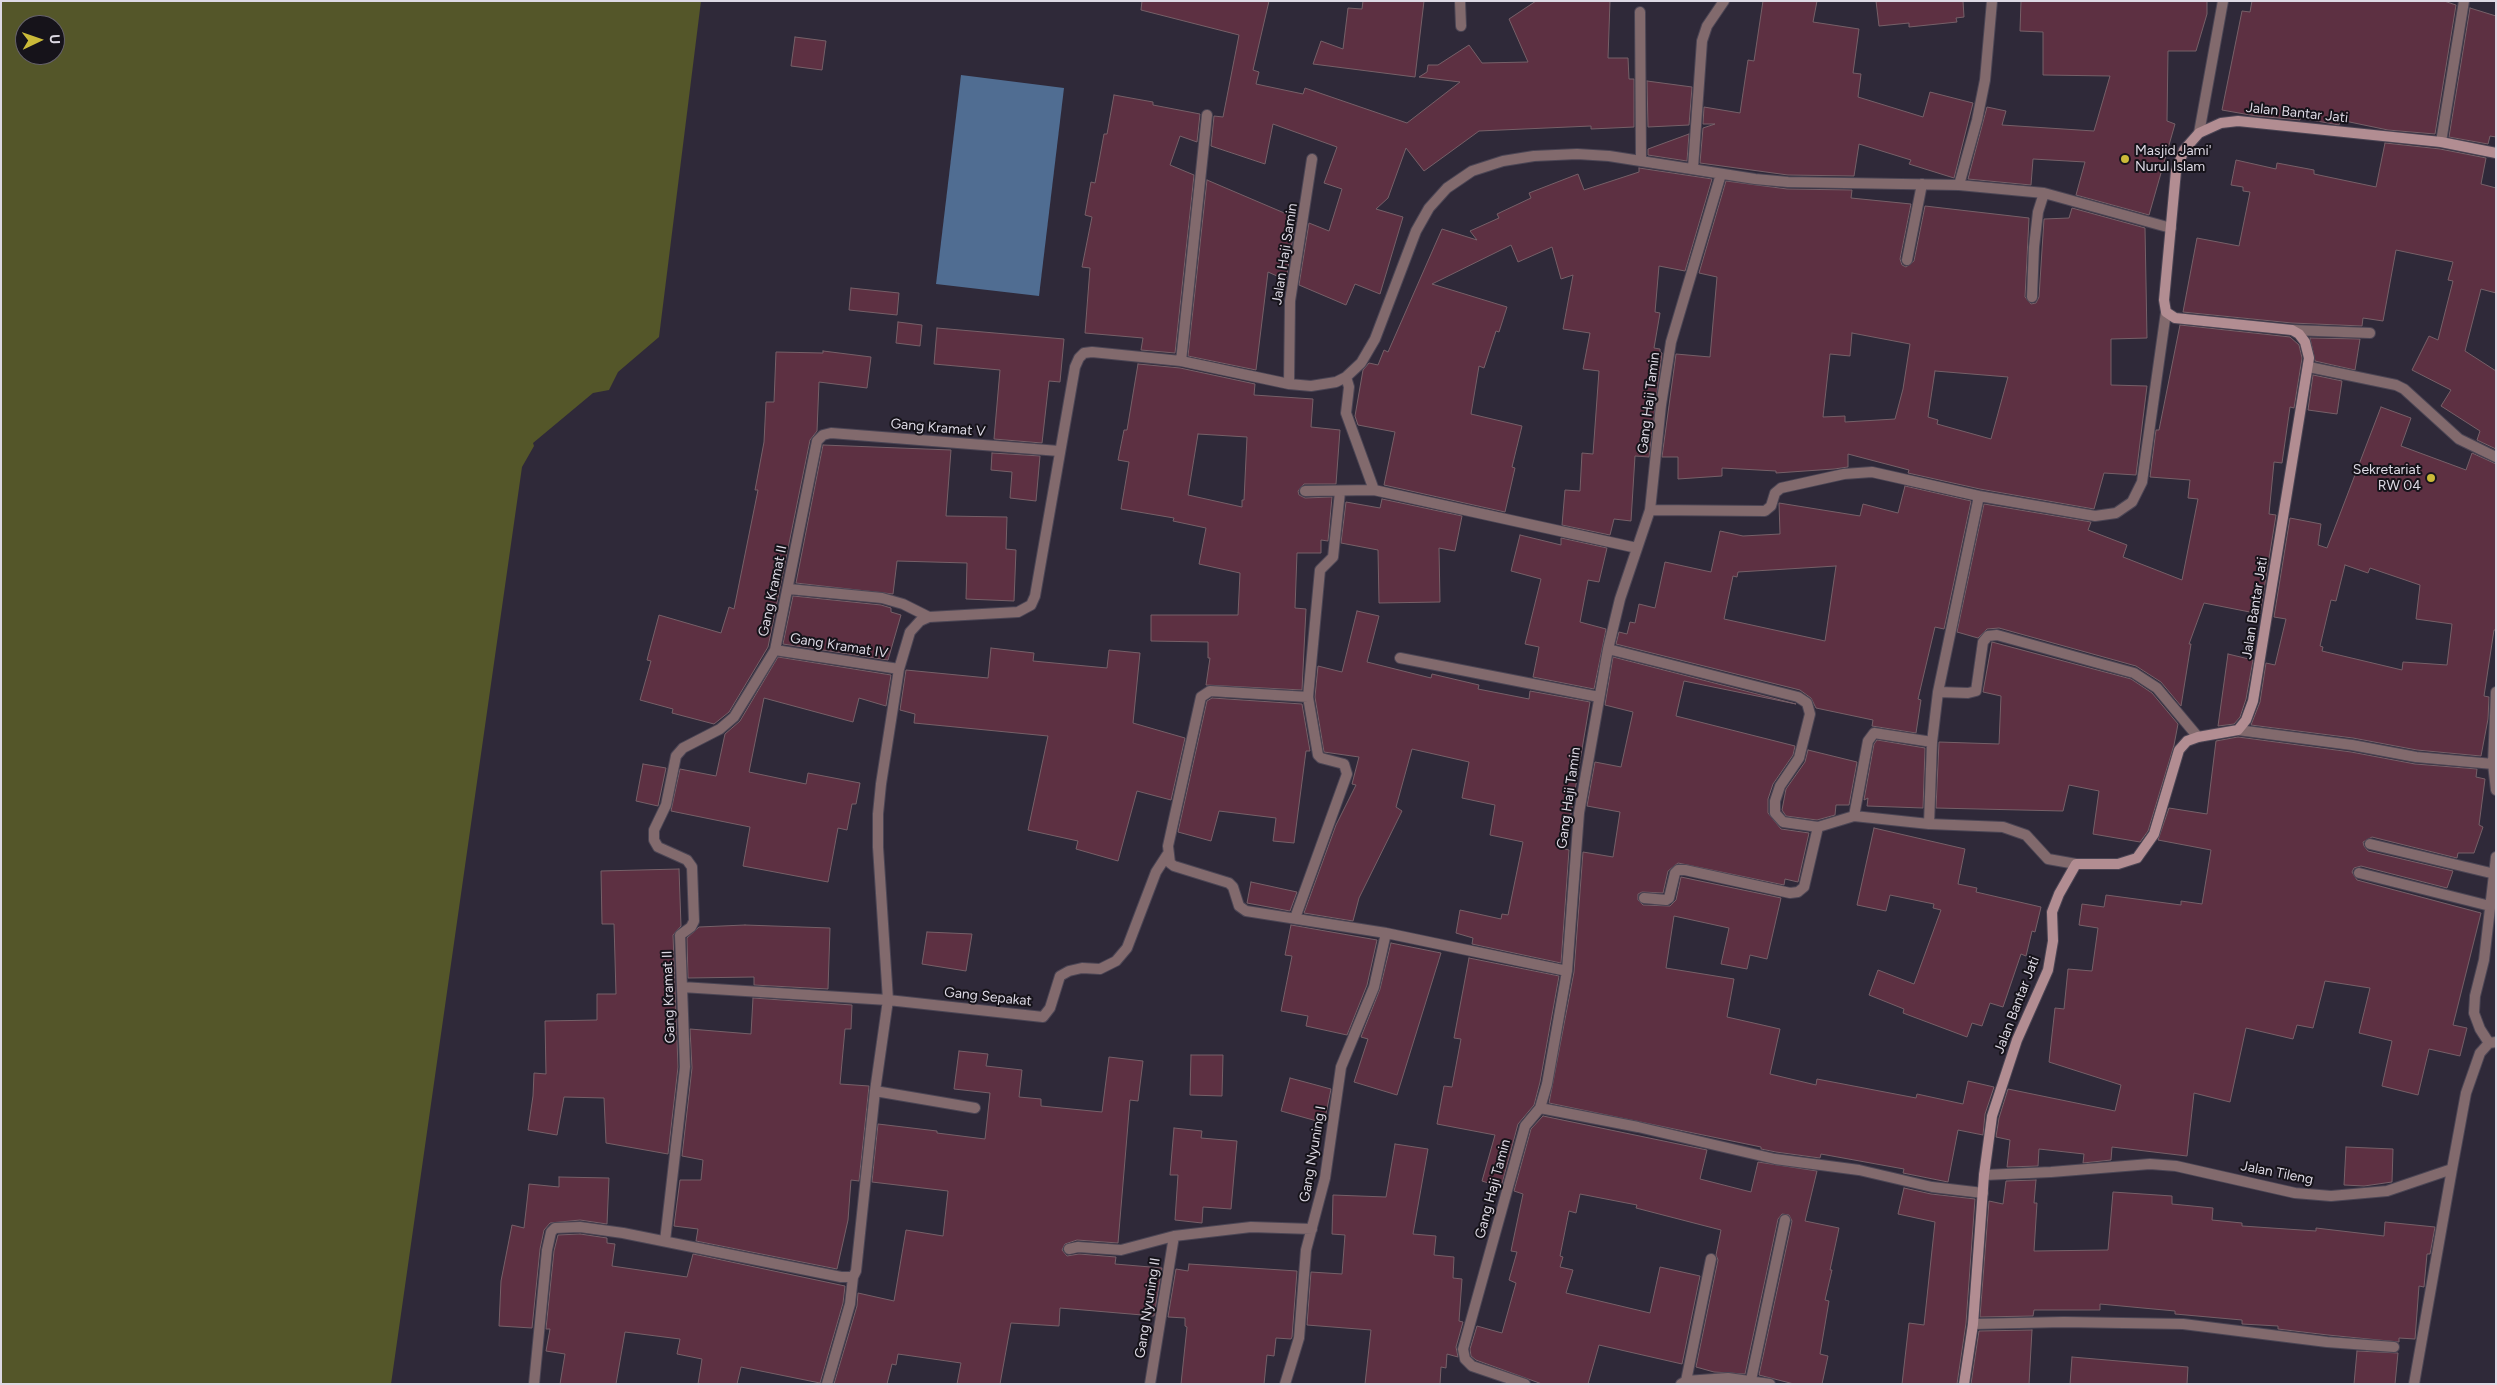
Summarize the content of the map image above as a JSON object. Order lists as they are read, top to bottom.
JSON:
{
  "streets": {
    "street": [
      "Jalan Bantar Jati",
      "Jalan Haji Samin",
      "Gang Haji Tamin",
      "Gang Kramat V",
      "Gang Kramat II",
      "Gang Kramat IV",
      "Gang Sepakat",
      "Gang Nyuning I",
      "Jalan Tileng",
      "Gang Nyuning II"
    ]
  },
  "crossings": [
    ["Jalan Bantar Jati", "Jalan Tileng"],
    ["Gang Kramat V", "Gang Kramat II"],
    ["Gang Kramat II", "Gang Kramat IV"]
  ],
  "places": ["Masjid Jami' Nurul Islam", "Sekretariat RW 04"],
  "north": "right"
}
